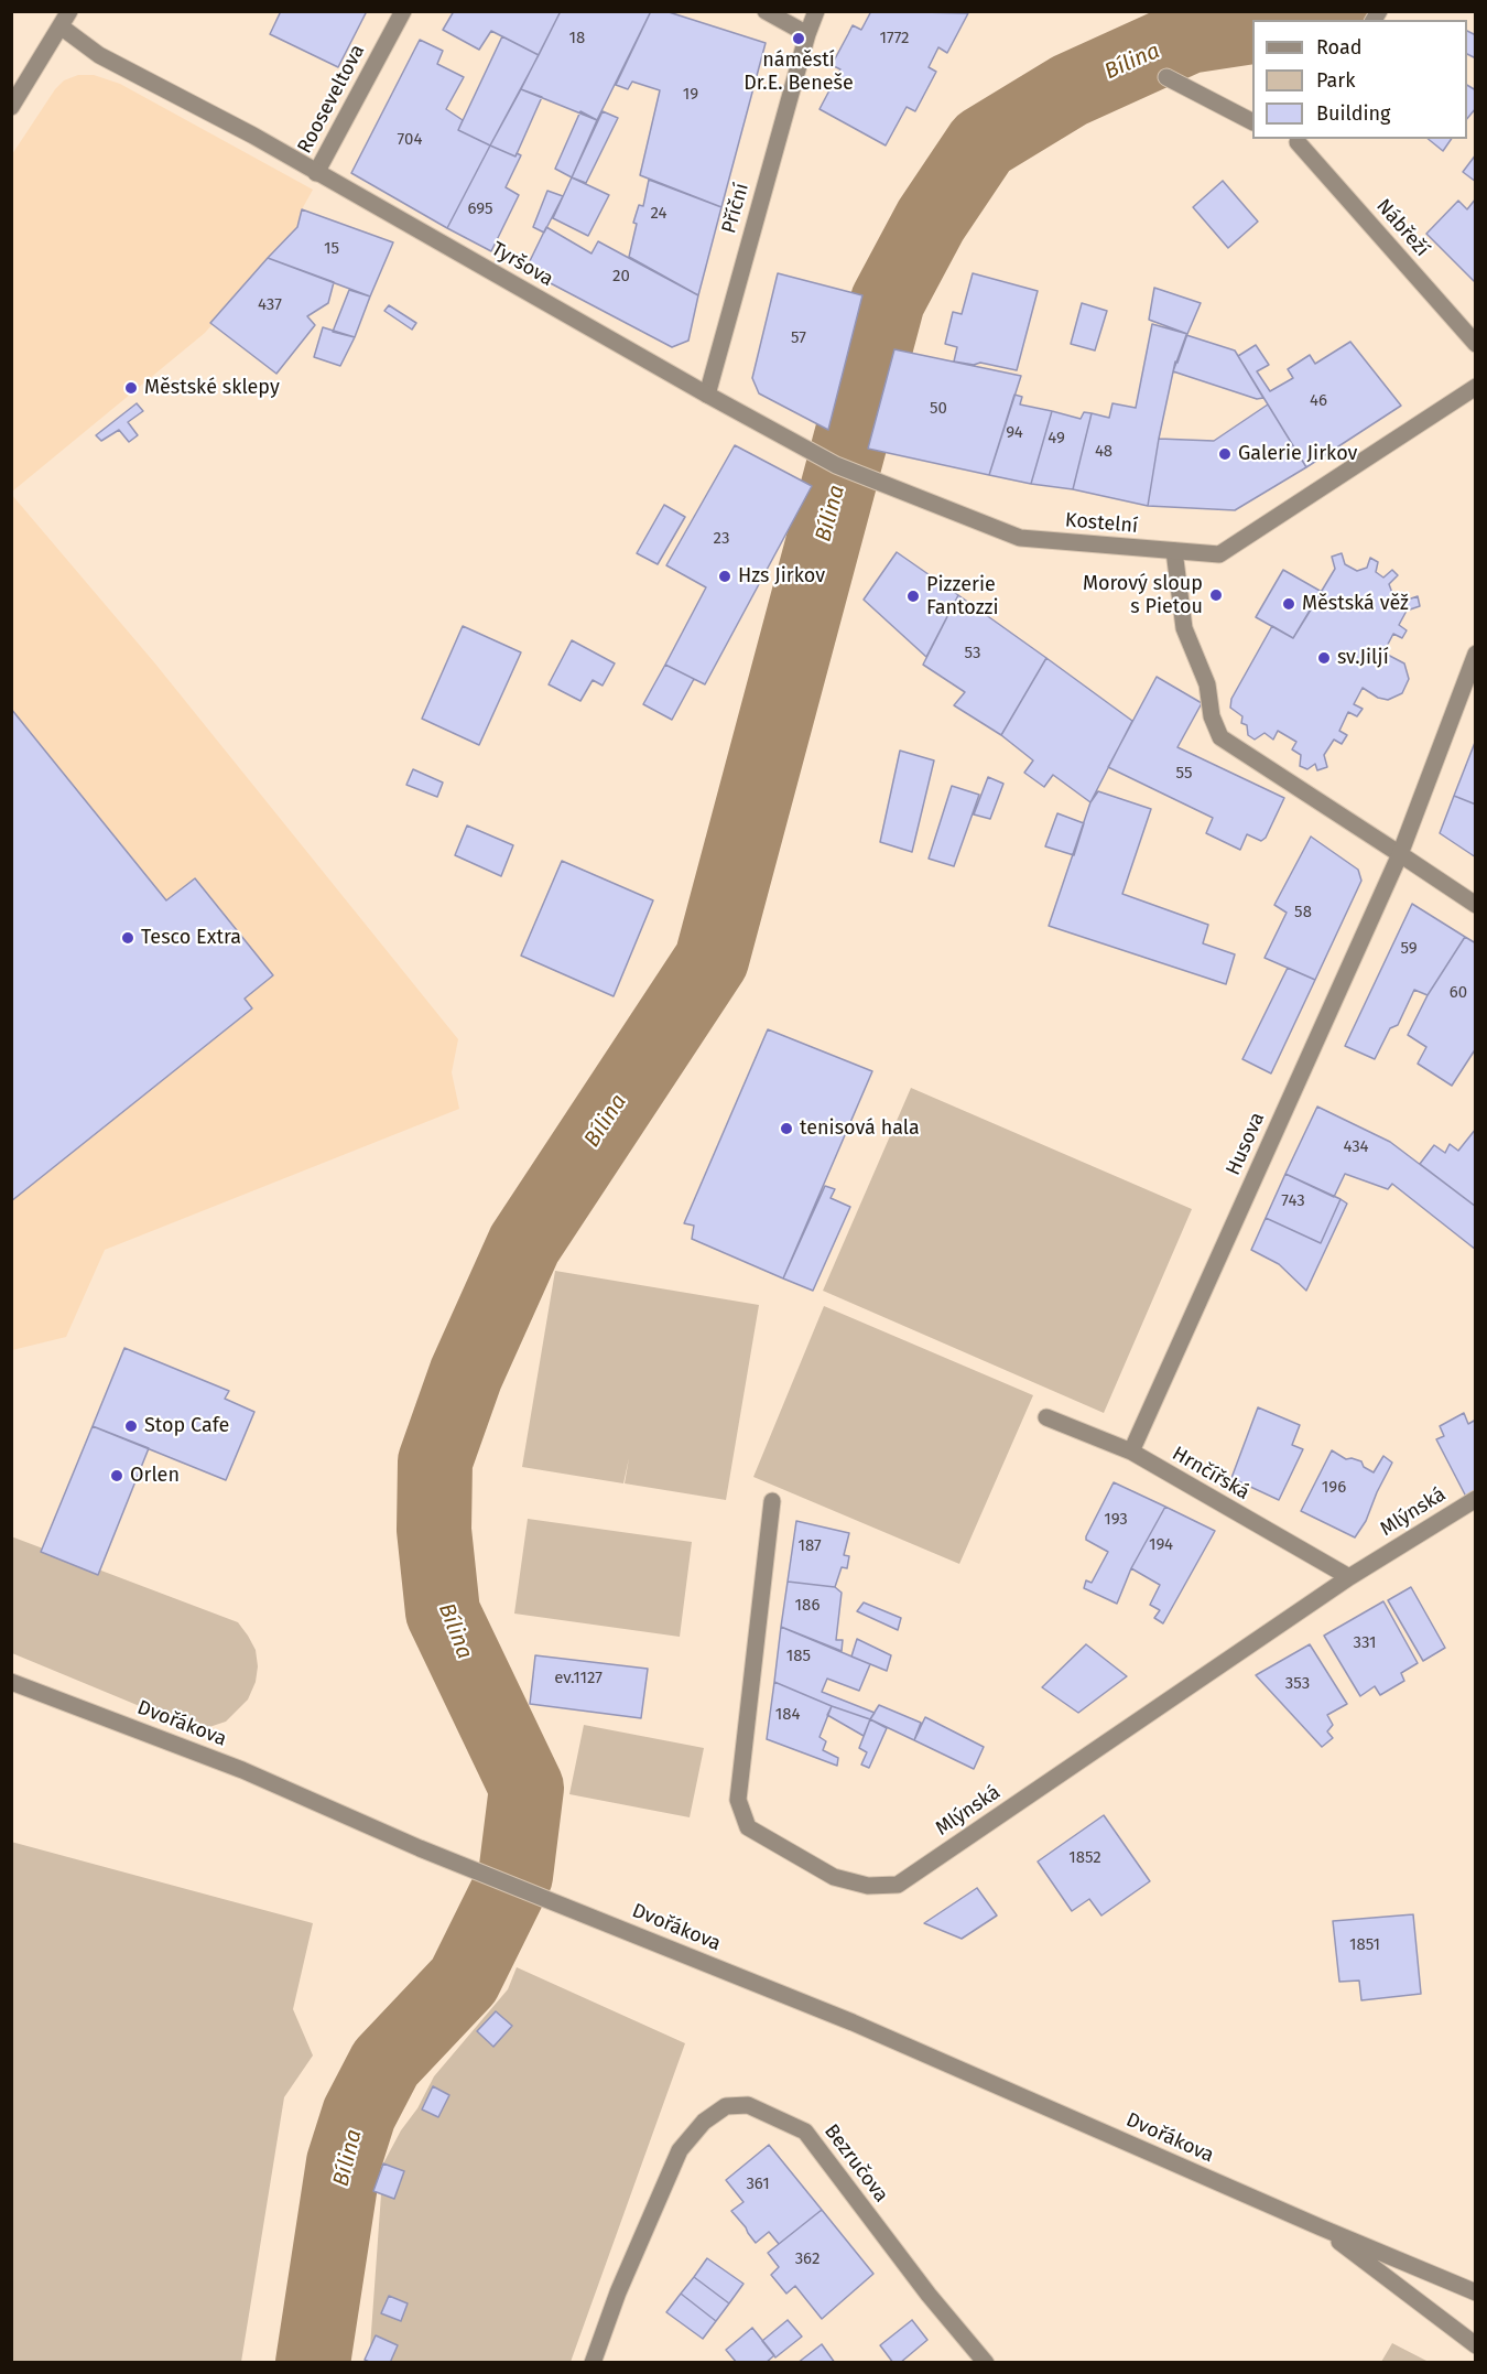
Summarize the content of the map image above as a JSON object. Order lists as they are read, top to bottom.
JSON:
{
  "streets": {
    "street": [
      "Rooseveltova",
      "Příční",
      "Nábřeží",
      "Tyršova",
      "Kostelní",
      "Husova",
      "Hrnčířská",
      "Mlýnská",
      "Dvořákova",
      "Bezručova"
    ]
  },
  "crossings": [
    ["Rooseveltova", "Tyršova"],
    ["Příční", "Tyršova"],
    ["Příční", "Kostelní"],
    ["Tyršova", "Kostelní"],
    ["Husova", "Hrnčířská"],
    ["Hrnčířská", "Mlýnská"]
  ],
  "water": ["Bílina"],
  "places": [
    "náměstí Dr.E. Beneše",
    "Městské sklepy",
    "Galerie Jirkov",
    "Hzs Jirkov",
    "Morový sloup s Pietou",
    "Pizzerie Fantozzi",
    "Městská věž",
    "sv.Jiljí",
    "Tesco Extra",
    "tenisová hala",
    "Stop Cafe",
    "Orlen"
  ],
  "house_numbers": [
    "18",
    "1772",
    "19",
    "704",
    "695",
    "24",
    "15",
    "20",
    "437",
    "57",
    "46",
    "50",
    "94",
    "49",
    "48",
    "23",
    "53",
    "55",
    "58",
    "59",
    "60",
    "434",
    "743",
    "196",
    "193",
    "194",
    "187",
    "186",
    "331",
    "185",
    "ev.1127",
    "353",
    "184",
    "1852",
    "1851",
    "361",
    "362"
  ],
  "legend": ["Road", "Park", "Building"]
}
